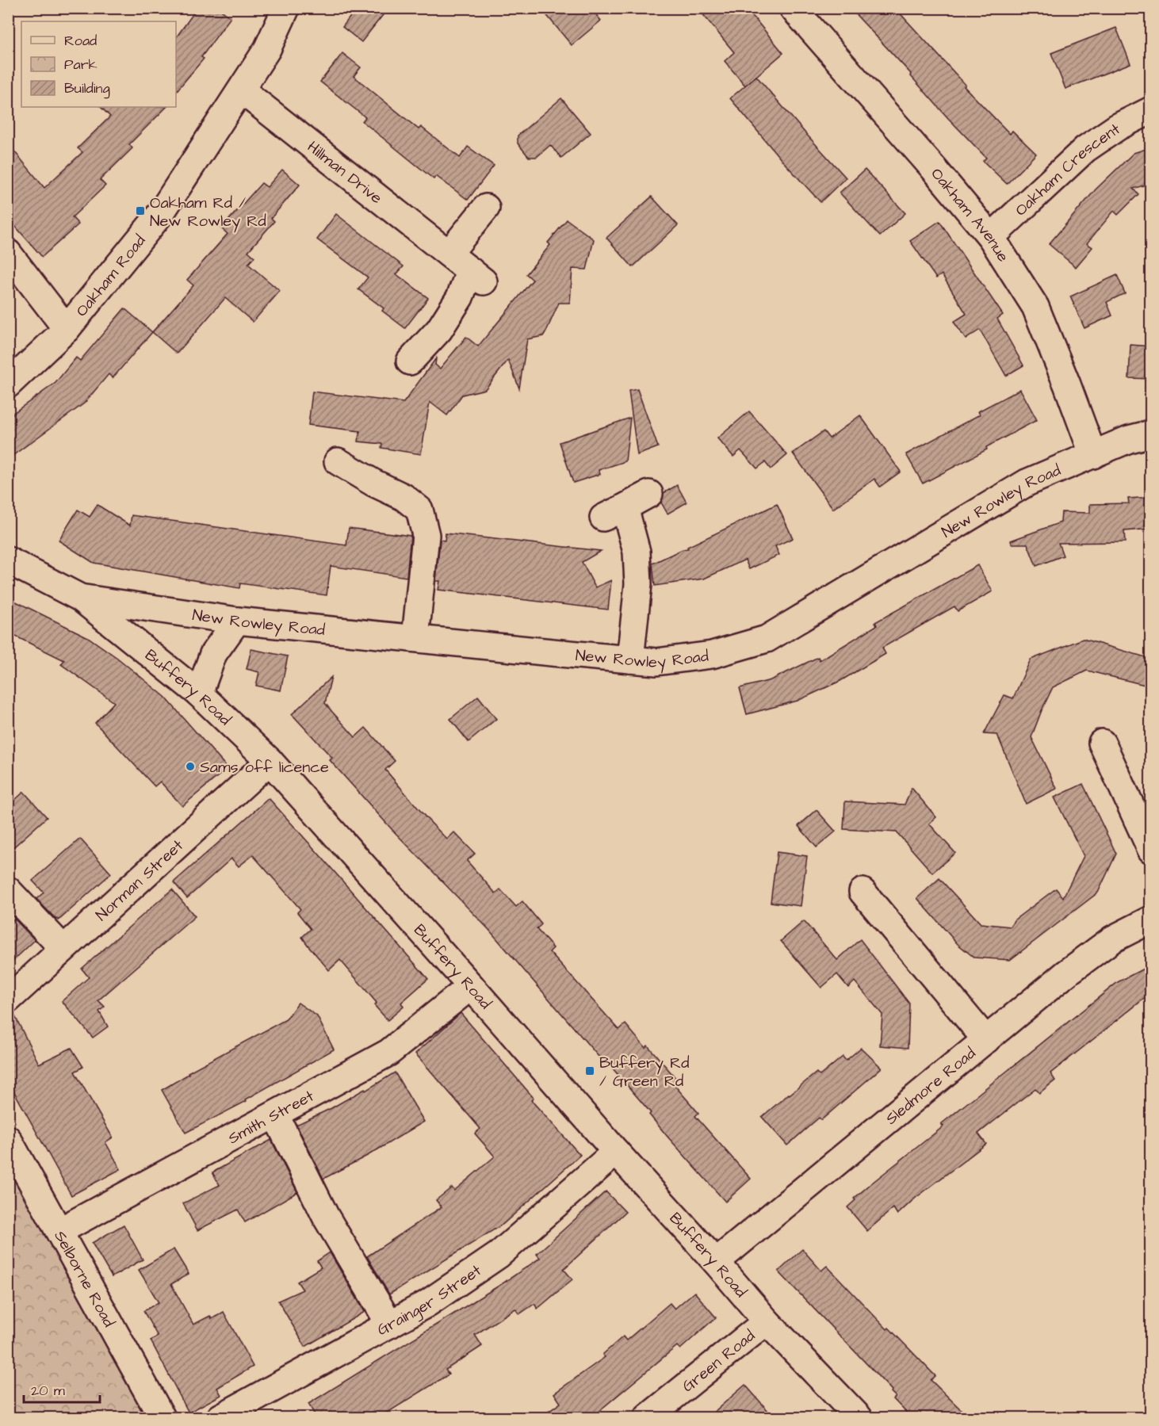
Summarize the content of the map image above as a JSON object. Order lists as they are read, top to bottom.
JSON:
{
  "streets": {
    "street": [
      "Oakham Crescent",
      "Hillman Drive",
      "Oakham Avenue",
      "Oakham Road",
      "New Rowley Road",
      "Buffery Road",
      "Norman Street",
      "Sledmore Road",
      "Smith Street",
      "Selborne Road",
      "Grainger Street",
      "Green Road"
    ]
  },
  "crossings": [
    ["Oakham Crescent", "Oakham Avenue"],
    ["Hillman Drive", "Oakham Road"],
    ["Oakham Avenue", "New Rowley Road"],
    ["New Rowley Road", "Buffery Road"],
    ["Buffery Road", "Norman Street"],
    ["Buffery Road", "Sledmore Road"],
    ["Buffery Road", "Smith Street"],
    ["Buffery Road", "Grainger Street"],
    ["Buffery Road", "Green Road"],
    ["Smith Street", "Selborne Road"]
  ],
  "places": {
    "transit": ["Oakham Rd / New Rowley Rd", "Buffery Rd / Green Rd"],
    "other": ["Sams off licence"]
  },
  "legend": ["Road", "Park", "Building"],
  "scale_bar": "20 m"
}
